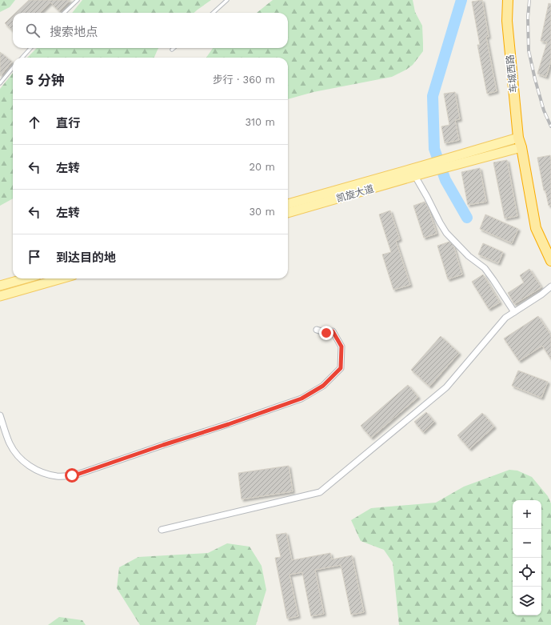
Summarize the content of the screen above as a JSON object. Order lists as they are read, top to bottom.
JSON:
{
  "streets": {
    "highway": ["车城西路"],
    "main road": ["凯旋大道"]
  },
  "page": {
    "search": "搜索地点",
    "heading": ["5 分钟", "步行 · 360 m"],
    "list": [
      ["直行", "310 m"],
      ["左转", "20 m"],
      ["左转", "30 m"],
      "到达目的地"
    ],
    "map_buttons": ["+", "−"]
  }
}
